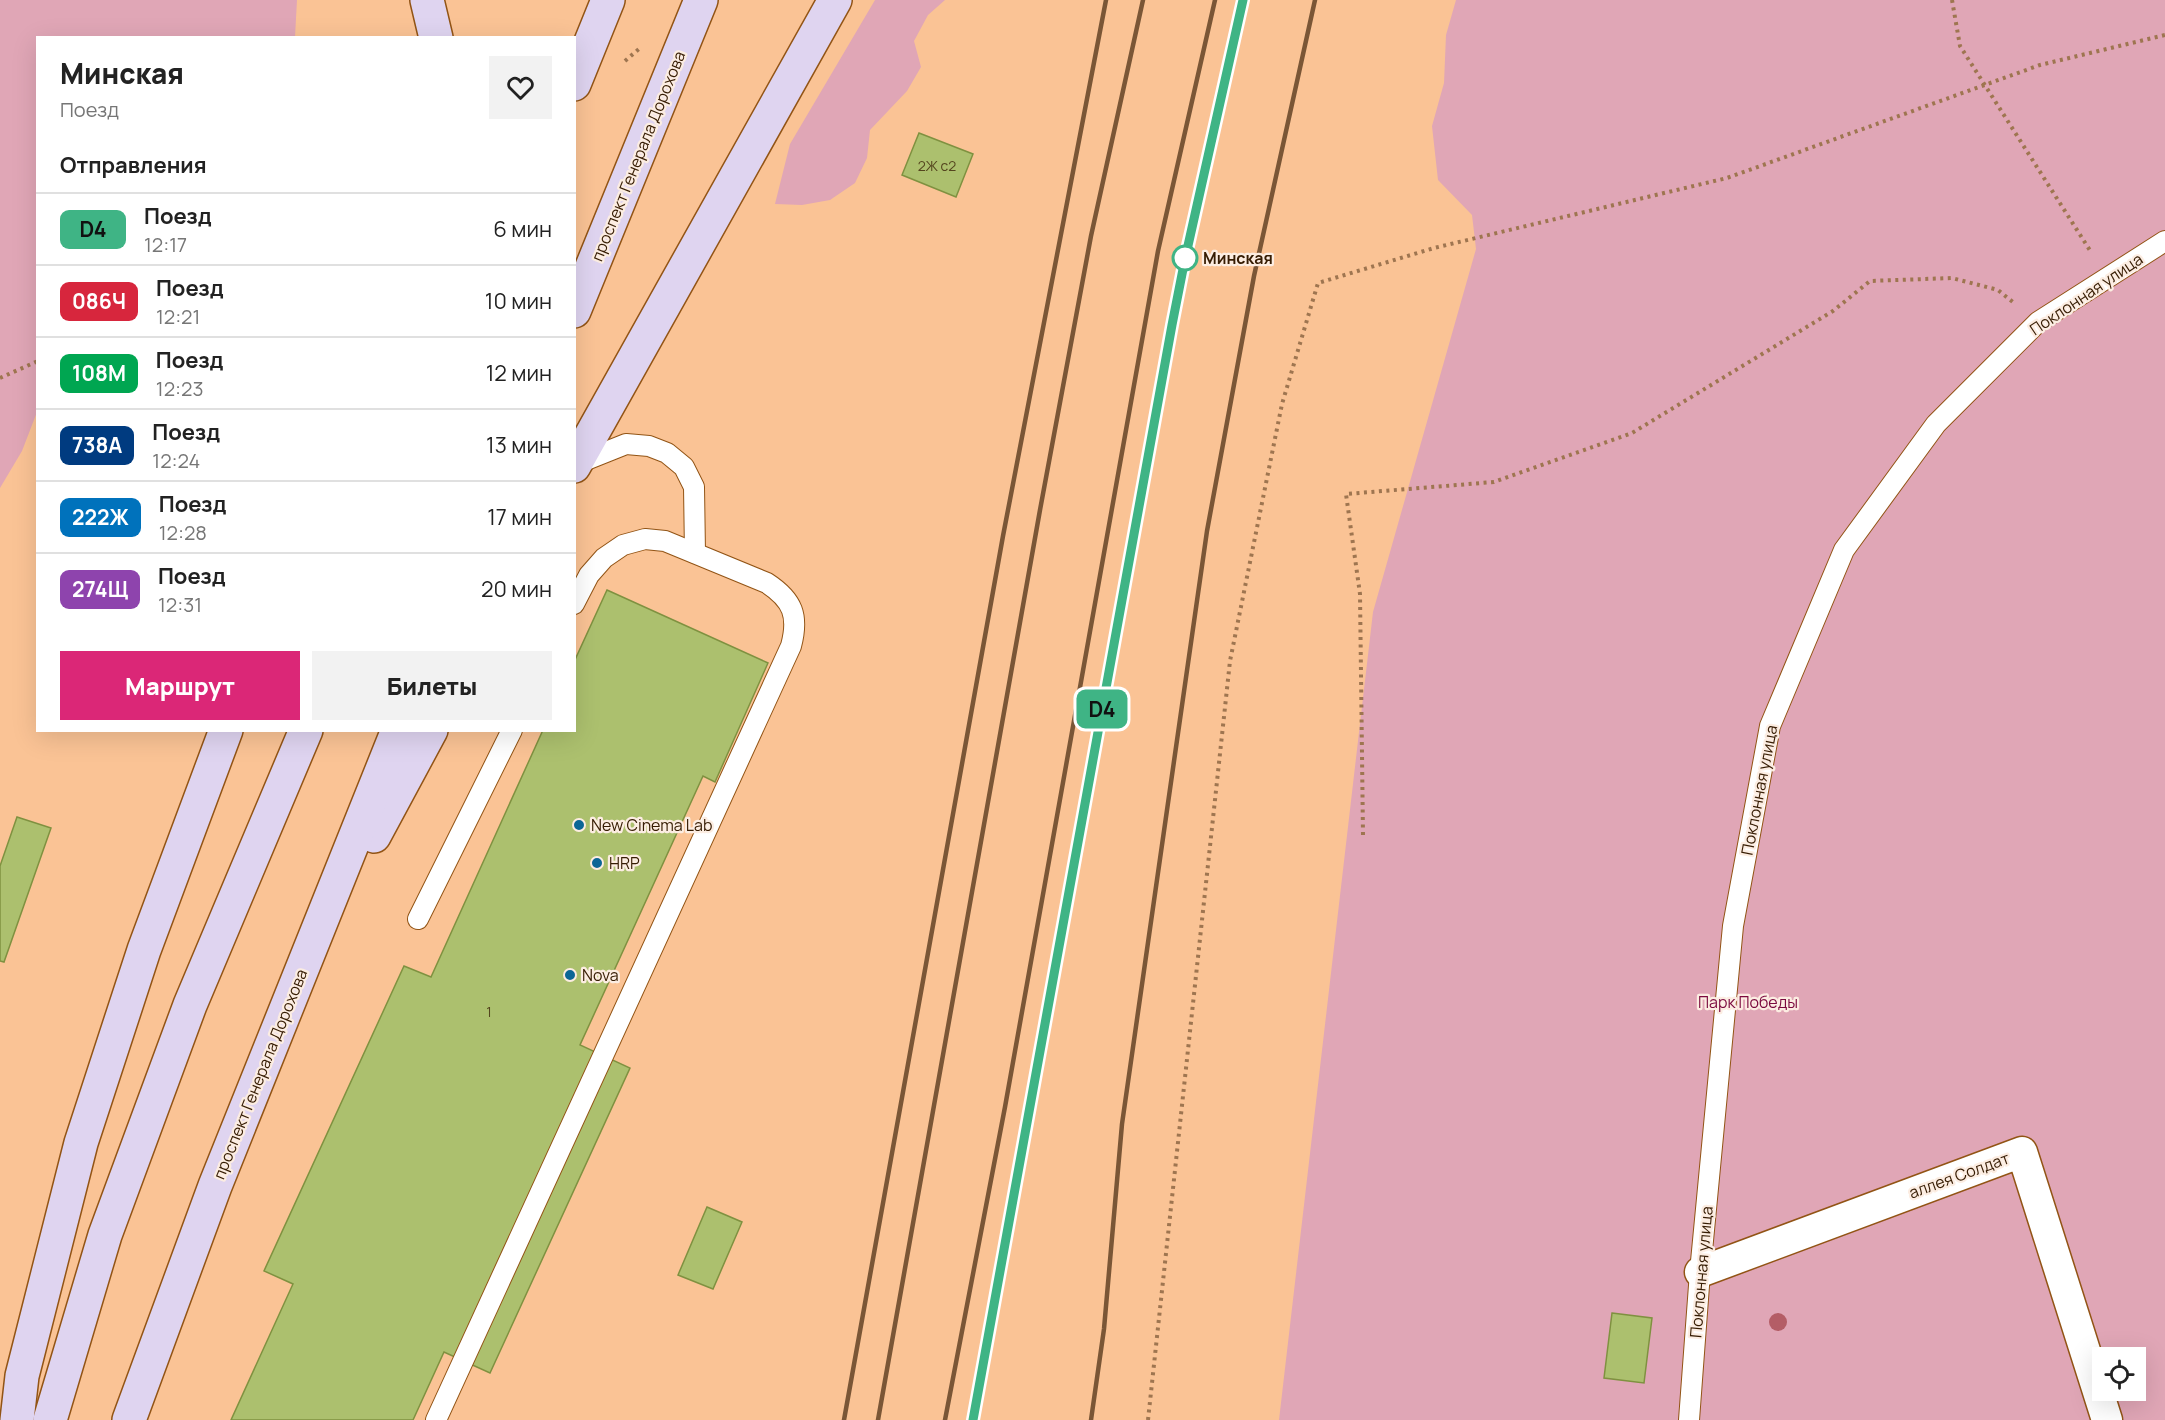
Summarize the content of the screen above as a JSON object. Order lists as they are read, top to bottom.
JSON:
{
  "streets": {
    "main road": ["проспект Генерала Дорохова"],
    "street": ["аллея Солдат"],
    "lane": ["Поклонная улица"]
  },
  "crossings": [
    ["Поклонная улица", "аллея Солдат"]
  ],
  "parks": ["Парк Победы"],
  "places": [
    "Минская",
    "New Cinema Lab",
    "HRP",
    "Nova"
  ],
  "house_numbers": ["2Ж с2", "1"],
  "page": {
    "on_map": "D4",
    "heading": [
      ["Минская", "Поезд"],
      "Отправления"
    ],
    "list": [
      {
        "mark": "D4",
        "name": "Поезд",
        "note": "12:17",
        "value": "6 мин"
      },
      {
        "mark": "086Ч",
        "name": "Поезд",
        "note": "12:21",
        "value": "10 мин"
      },
      {
        "mark": "108М",
        "name": "Поезд",
        "note": "12:23",
        "value": "12 мин"
      },
      {
        "mark": "738А",
        "name": "Поезд",
        "note": "12:24",
        "value": "13 мин"
      },
      {
        "mark": "222Ж",
        "name": "Поезд",
        "note": "12:28",
        "value": "17 мин"
      },
      {
        "mark": "274Щ",
        "name": "Поезд",
        "note": "12:31",
        "value": "20 мин"
      }
    ],
    "buttons": ["Маршрут", "Билеты"]
  }
}
